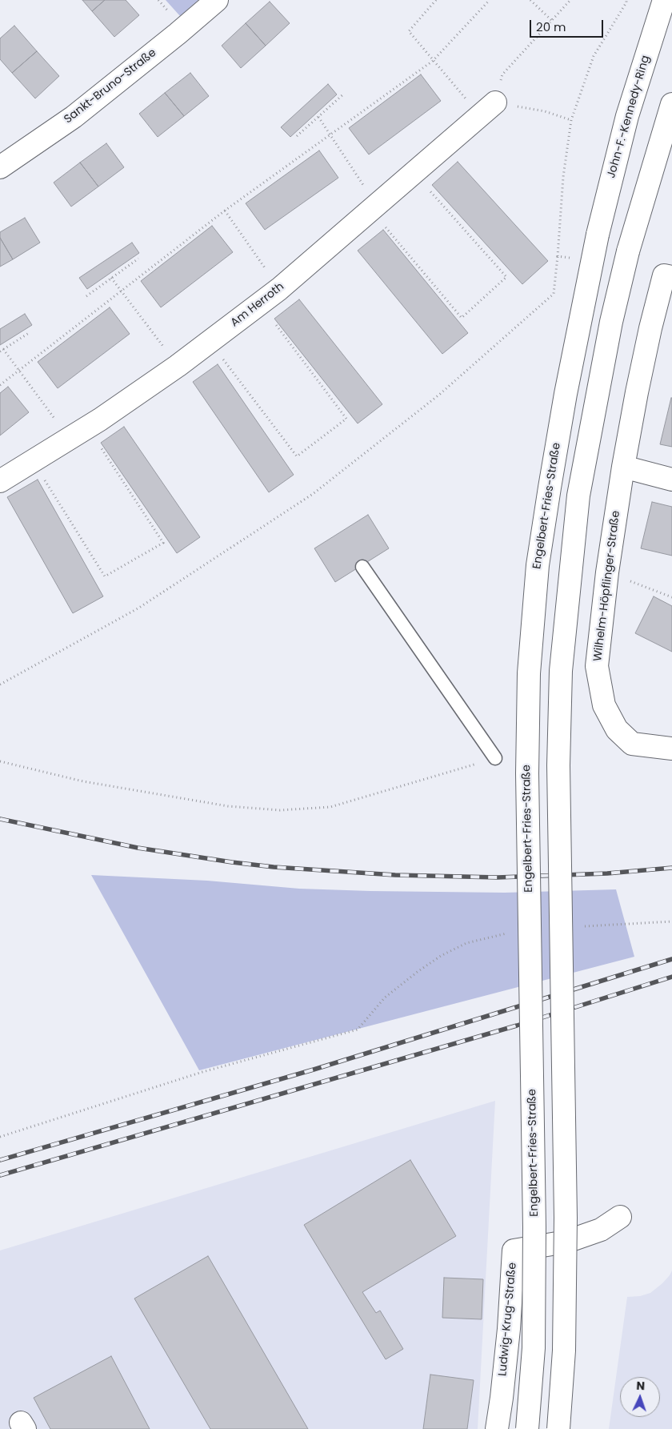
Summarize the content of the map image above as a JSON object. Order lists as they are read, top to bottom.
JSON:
{
  "streets": {
    "main road": [
      "Sankt-Bruno-Straße",
      "John-F.-Kennedy-Ring",
      "Am Herroth",
      "Engelbert-Fries-Straße",
      "Wilhelm-Höpflinger-Straße",
      "Ludwig-Krug-Straße"
    ]
  },
  "crossings": [
    ["John-F.-Kennedy-Ring", "Engelbert-Fries-Straße"]
  ],
  "scale_bar": "20 m",
  "north": "top"
}
